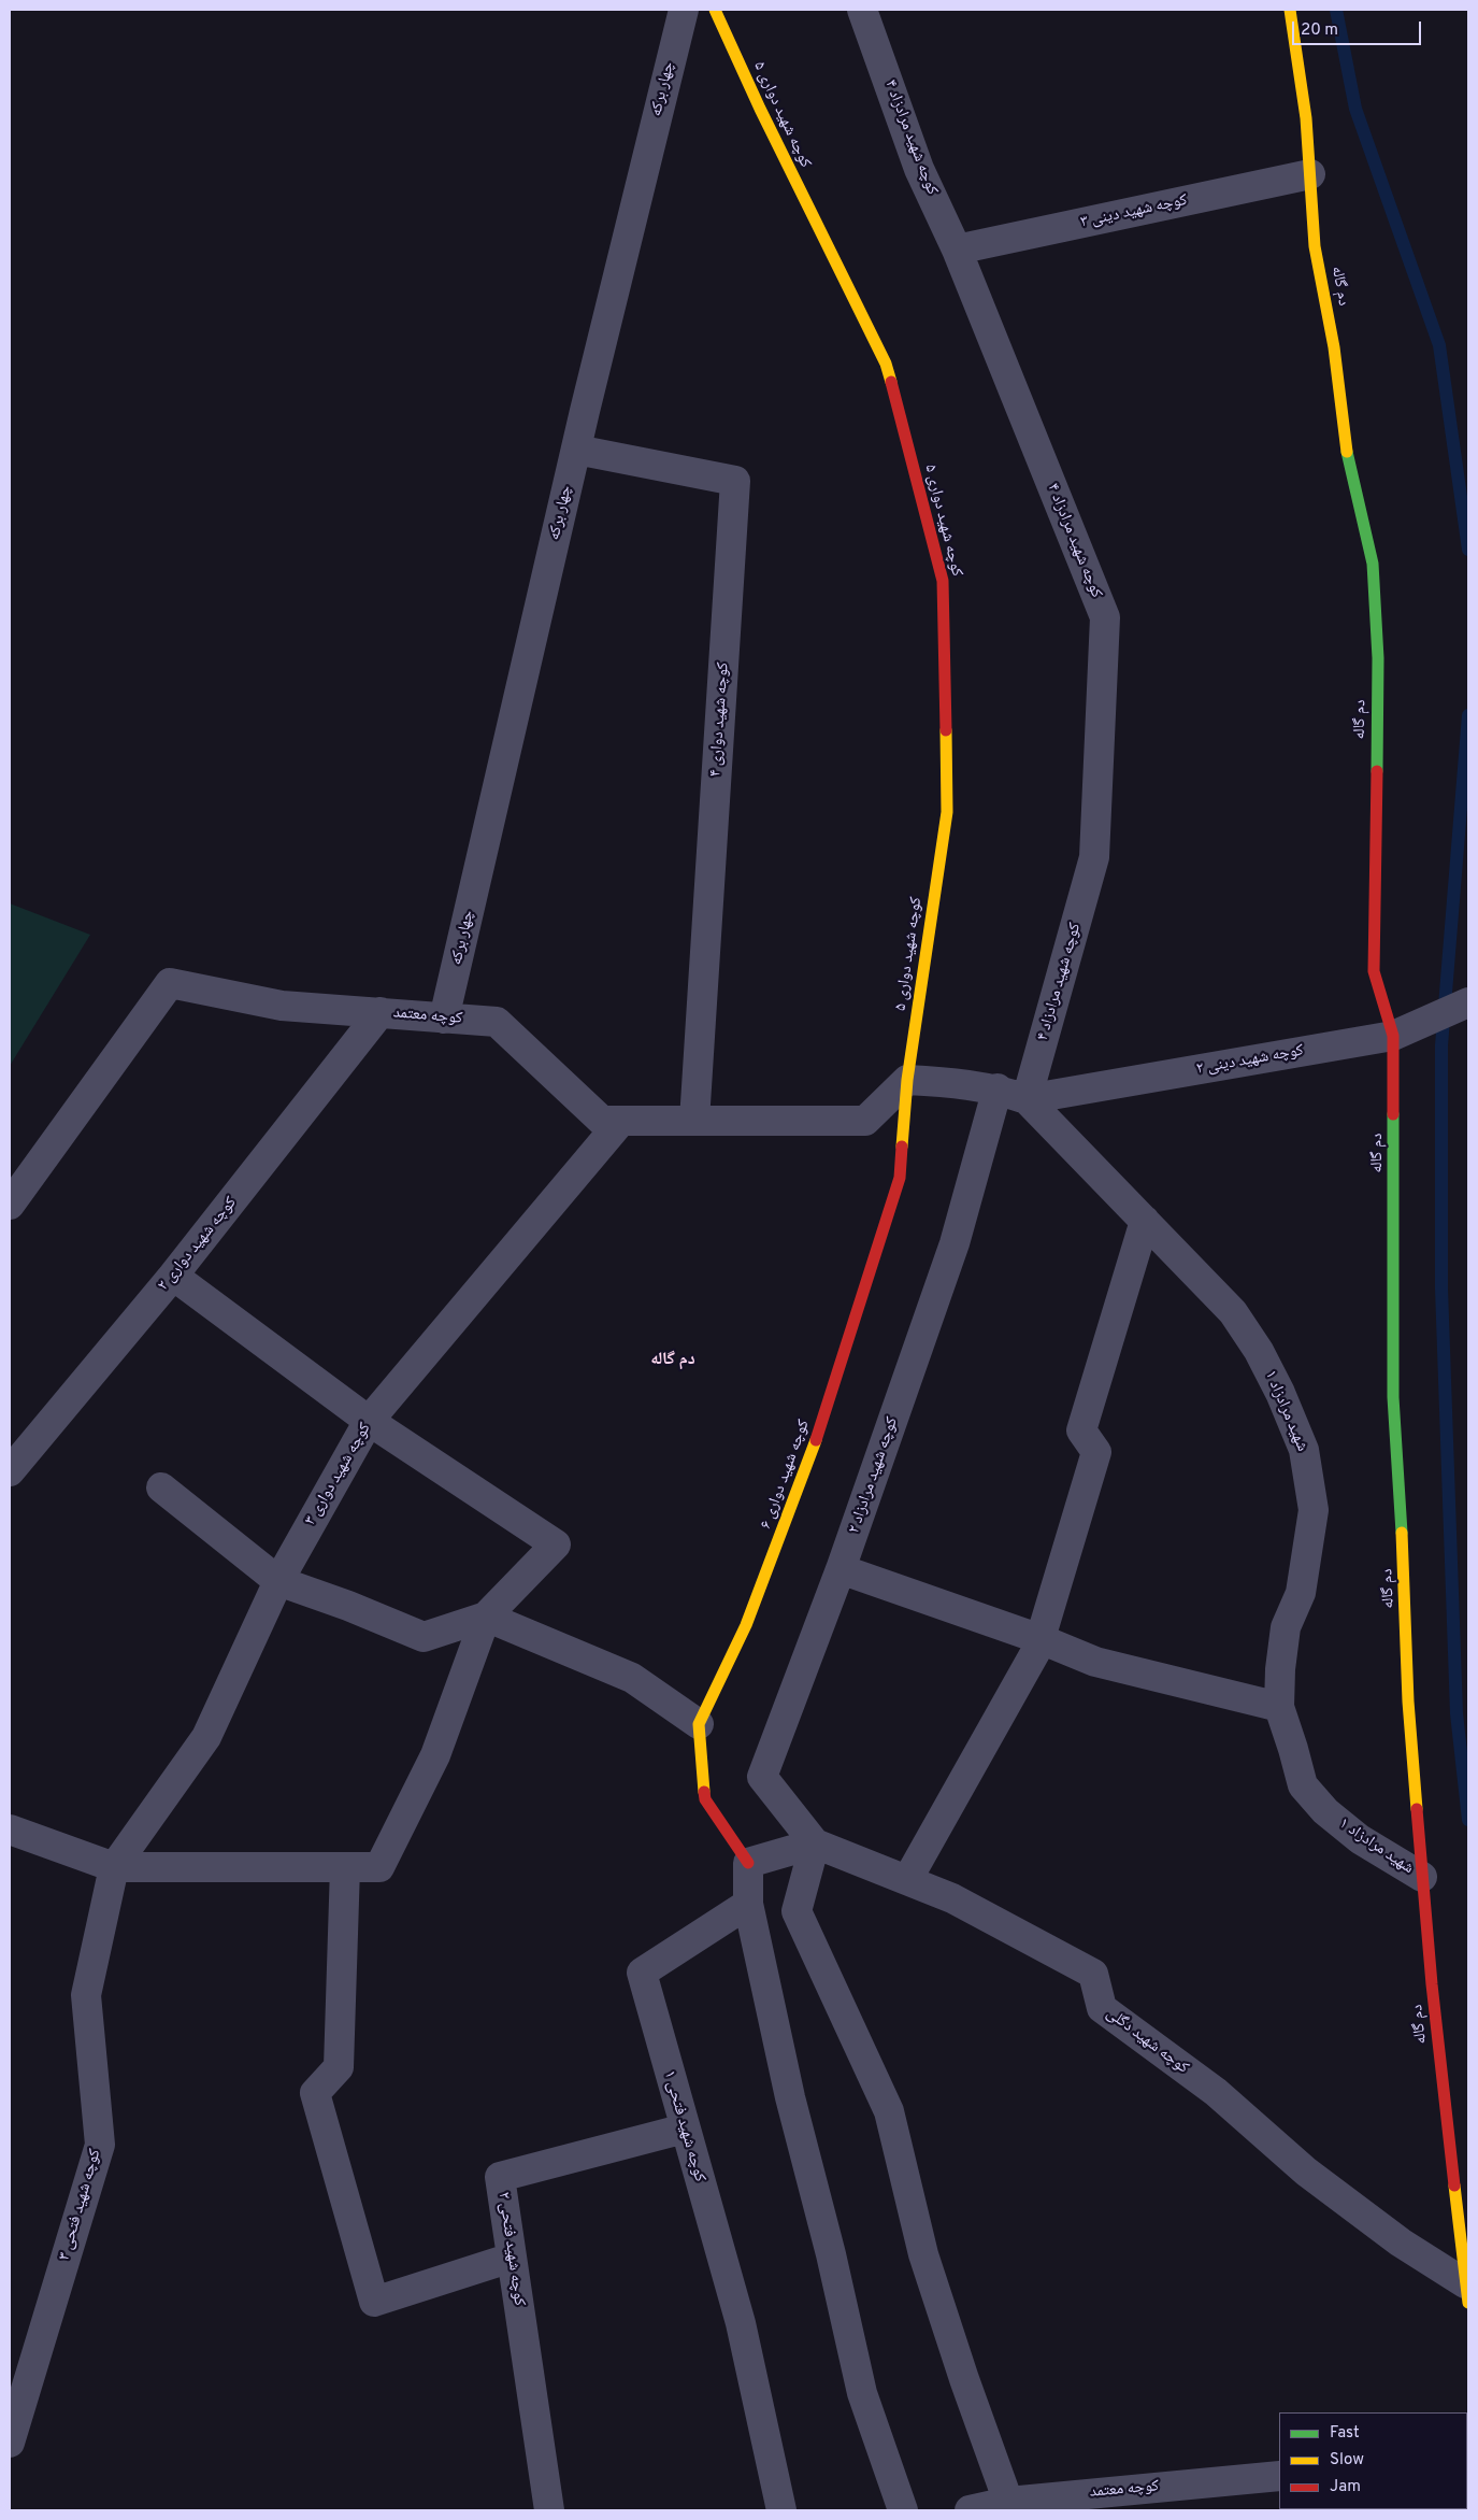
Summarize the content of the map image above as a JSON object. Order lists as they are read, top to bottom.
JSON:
{
  "streets": {
    "street": [
      "چهار برکه",
      "کوچه شهید دواری ۵",
      "کوچه شهید مرادزاد ۴",
      "کوچه شهید دینی ۳",
      "دم گاله",
      "کوچه شهید دواری ۴",
      "کوچه معتمد",
      "کوچه شهید دینی ۲",
      "کوچه شهید دواری ۲",
      "شهید مرادزاد ۱",
      "کوچه شهید دواری ۳",
      "کوچه شهید دواری ۶",
      "کوچه شهید مرادزاد ۲",
      "کوچه شهید دگلی",
      "کوچه شهید فتحی ۱",
      "کوچه شهید فتحی ۳",
      "کوچه شهید فتحی ۲"
    ]
  },
  "crossings": [
    ["چهار برکه", "کوچه شهید دواری ۴"],
    ["چهار برکه", "کوچه معتمد"],
    ["کوچه شهید دواری ۵", "کوچه معتمد"],
    ["کوچه شهید دواری ۵", "کوچه شهید دواری ۶"],
    ["کوچه شهید مرادزاد ۴", "کوچه شهید دینی ۳"],
    ["کوچه شهید مرادزاد ۴", "کوچه شهید دینی ۲"],
    ["کوچه شهید مرادزاد ۴", "شهید مرادزاد ۱"],
    ["کوچه شهید دینی ۳", "دم گاله"],
    ["دم گاله", "کوچه شهید دینی ۲"],
    ["دم گاله", "شهید مرادزاد ۱"],
    ["دم گاله", "کوچه شهید دگلی"],
    ["کوچه شهید دواری ۴", "کوچه معتمد"],
    ["کوچه معتمد", "کوچه شهید دواری ۲"],
    ["کوچه معتمد", "کوچه شهید دواری ۳"],
    ["کوچه معتمد", "کوچه شهید دواری ۶"],
    ["کوچه شهید دینی ۲", "شهید مرادزاد ۱"],
    ["کوچه شهید دواری ۳", "کوچه شهید فتحی ۳"],
    ["کوچه شهید مرادزاد ۲", "کوچه شهید دگلی"],
    ["کوچه شهید فتحی ۱", "کوچه شهید فتحی ۲"]
  ],
  "districts": ["دم گاله"],
  "legend": ["Fast", "Slow", "Jam"],
  "scale_bar": "20 m"
}
